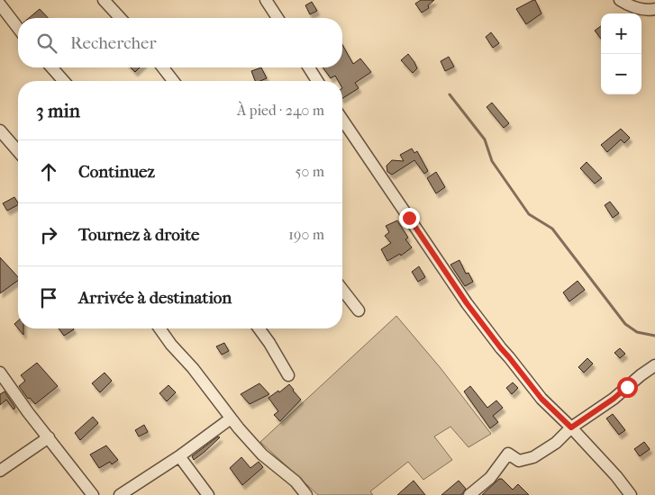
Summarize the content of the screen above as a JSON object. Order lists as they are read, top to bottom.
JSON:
{
  "page": {
    "map_buttons": ["+", "−"],
    "search": "Rechercher",
    "heading": ["3 min", "À pied · 240 m"],
    "list": [
      ["Continuez", "50 m"],
      ["Tournez à droite", "190 m"],
      "Arrivée à destination"
    ]
  }
}
